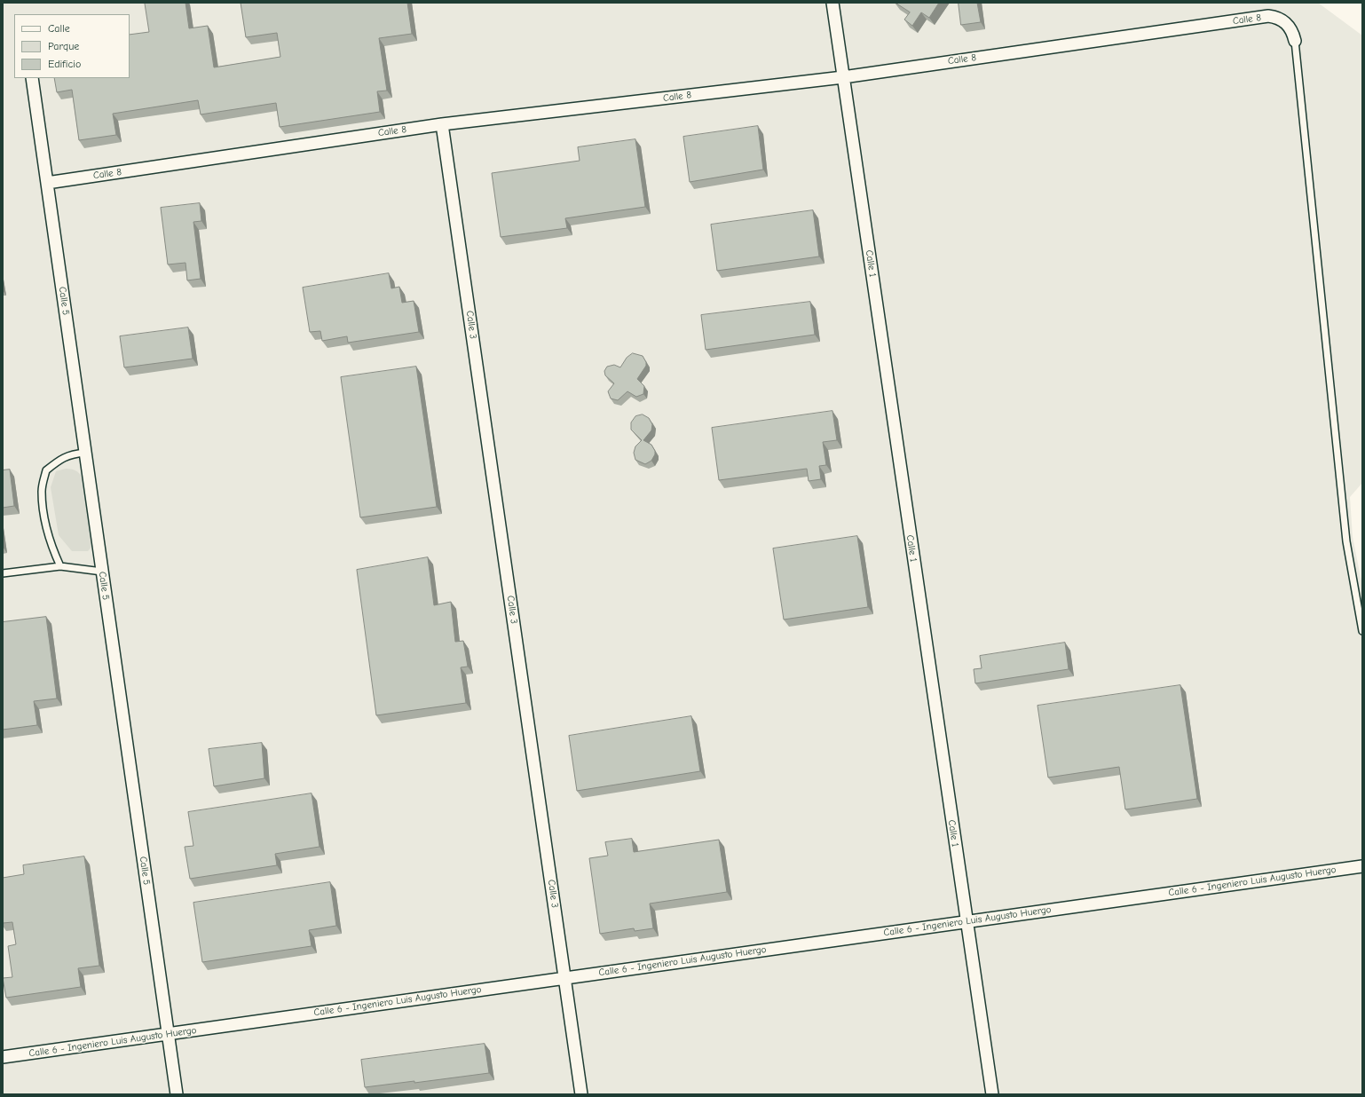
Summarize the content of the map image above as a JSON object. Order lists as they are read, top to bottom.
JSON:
{
  "streets": {
    "street": [
      "Calle 8",
      "Calle 1",
      "Calle 5",
      "Calle 3",
      "Calle 6 - Ingeniero Luis Augusto Huergo"
    ]
  },
  "crossings": [
    ["Calle 8", "Calle 1"],
    ["Calle 8", "Calle 5"],
    ["Calle 8", "Calle 3"],
    ["Calle 1", "Calle 6 - Ingeniero Luis Augusto Huergo"],
    ["Calle 5", "Calle 6 - Ingeniero Luis Augusto Huergo"],
    ["Calle 3", "Calle 6 - Ingeniero Luis Augusto Huergo"]
  ],
  "legend": ["Calle", "Parque", "Edificio"]
}
